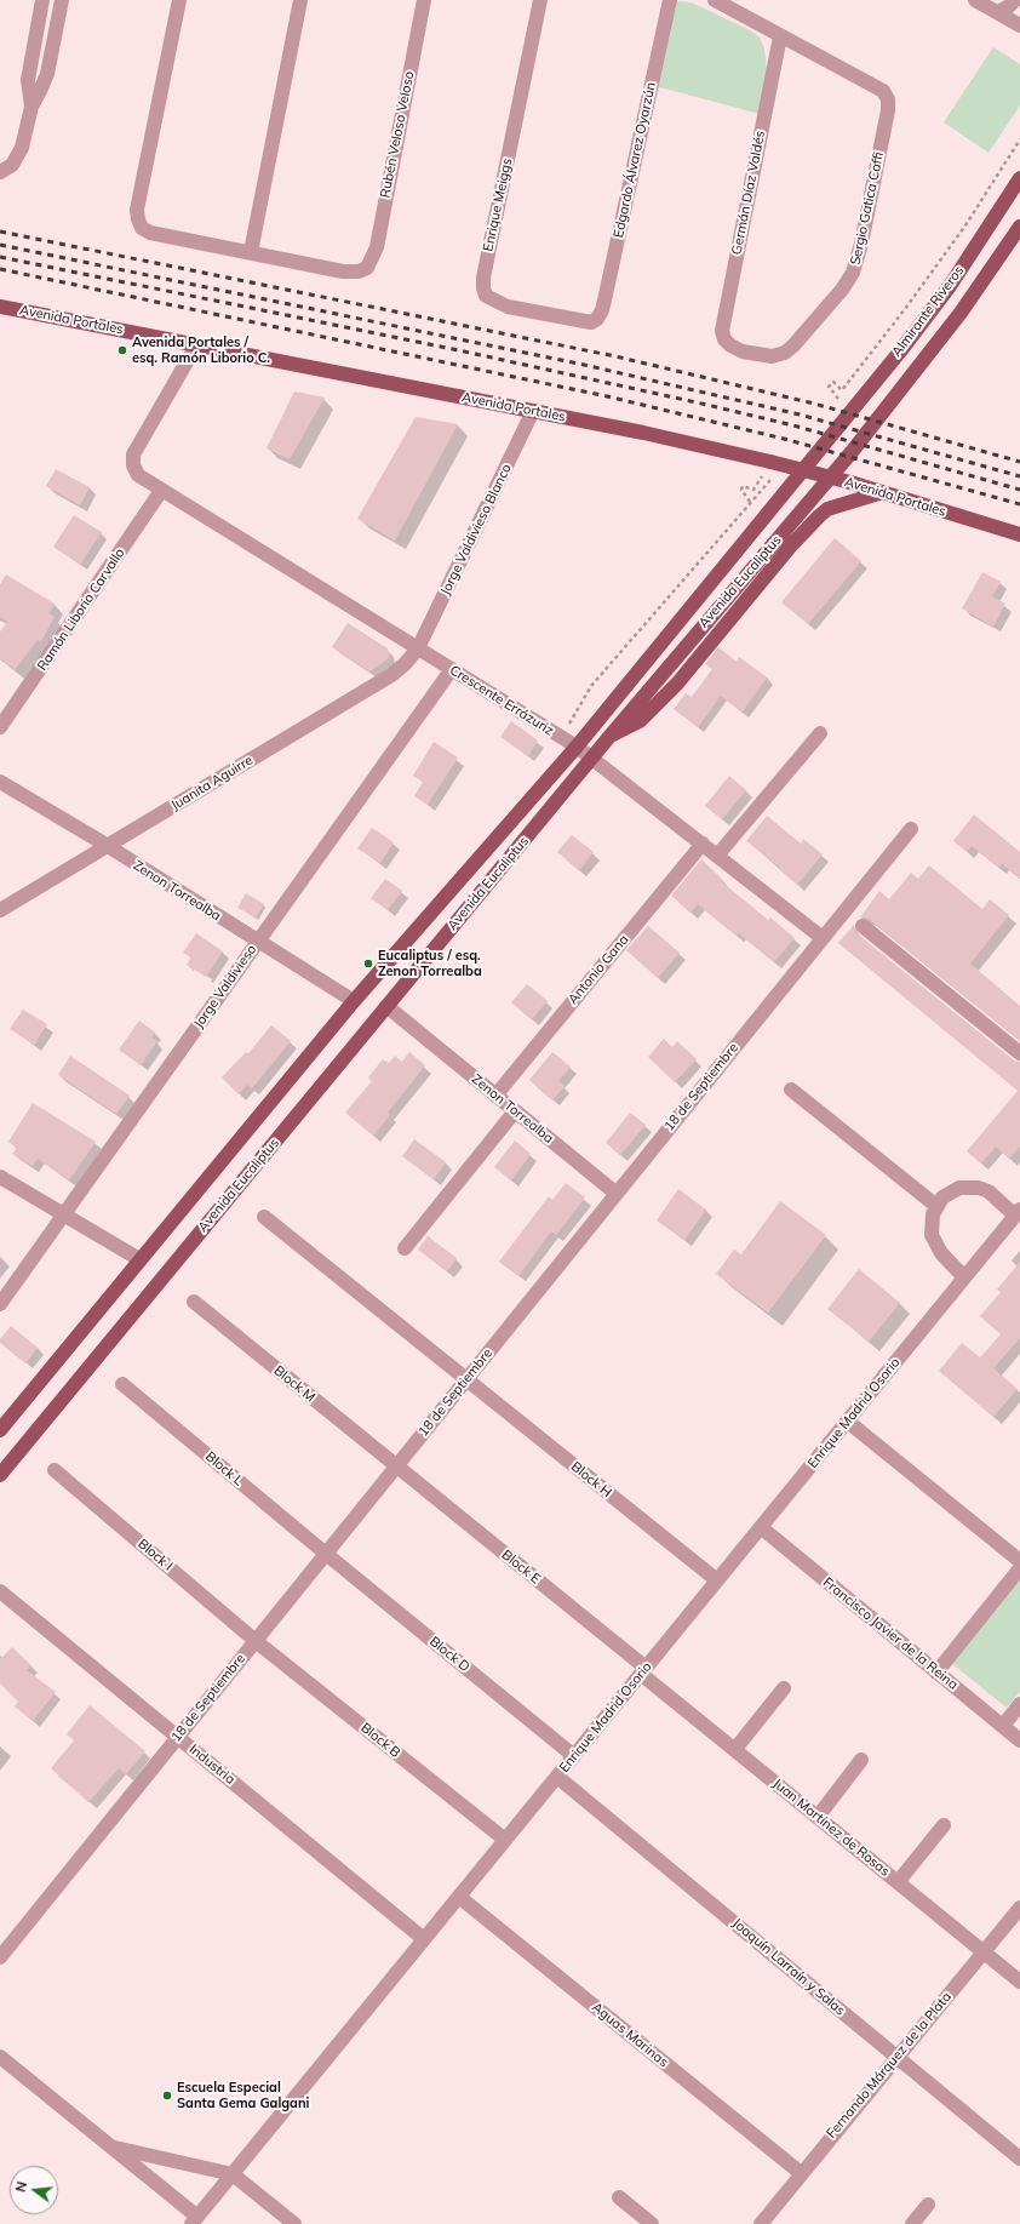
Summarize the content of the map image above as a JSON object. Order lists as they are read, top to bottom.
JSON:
{
  "streets": {
    "main road": ["Almirante Riveros", "Avenida Portales", "Avenida Eucaliptus"],
    "street": [
      "Rubén Veloso Veloso",
      "Edgardo Álvarez Oyarzún",
      "Germán Díaz Valdés",
      "Enrique Meiggs",
      "Sergio Gatica Caffi",
      "Jorge Valdivieso Blanco",
      "Ramón Liborio Carvallo",
      "Crescente Errázuriz",
      "Juanita Aguirre",
      "Zenon Torrealba",
      "Antonio Gana",
      "Jorge Valdivieso",
      "18 de Septiembre",
      "Block M",
      "Enrique Madrid Osorio",
      "Block L",
      "Block H",
      "Block I",
      "Block E",
      "Francisco Javier de la Reina",
      "Block D",
      "Block B",
      "Industria",
      "Juan Martínez de Rosas",
      "Joaquín Larraín y Salas",
      "Aguas Marinas",
      "Fernando Márquez de la Plata"
    ]
  },
  "crossings": [
    ["Edgardo Álvarez Oyarzún", "Enrique Meiggs"],
    ["Germán Díaz Valdés", "Sergio Gatica Caffi"],
    ["Almirante Riveros", "Avenida Eucaliptus"],
    ["Avenida Portales", "Jorge Valdivieso Blanco"],
    ["Avenida Portales", "Crescente Errázuriz"],
    ["Jorge Valdivieso Blanco", "Crescente Errázuriz"],
    ["Jorge Valdivieso Blanco", "Juanita Aguirre"],
    ["Avenida Eucaliptus", "Crescente Errázuriz"],
    ["Avenida Eucaliptus", "Zenon Torrealba"],
    ["Ramón Liborio Carvallo", "Crescente Errázuriz"],
    ["Crescente Errázuriz", "Juanita Aguirre"],
    ["Crescente Errázuriz", "Antonio Gana"],
    ["Crescente Errázuriz", "Jorge Valdivieso"],
    ["Crescente Errázuriz", "18 de Septiembre"],
    ["Juanita Aguirre", "Zenon Torrealba"],
    ["Zenon Torrealba", "Antonio Gana"],
    ["Zenon Torrealba", "Jorge Valdivieso"],
    ["Zenon Torrealba", "18 de Septiembre"],
    ["18 de Septiembre", "Block M"],
    ["18 de Septiembre", "Block L"],
    ["18 de Septiembre", "Block H"],
    ["18 de Septiembre", "Block I"],
    ["18 de Septiembre", "Block E"],
    ["18 de Septiembre", "Block D"],
    ["18 de Septiembre", "Block B"],
    ["18 de Septiembre", "Industria"],
    ["Block M", "Block E"],
    ["Enrique Madrid Osorio", "Block H"],
    ["Enrique Madrid Osorio", "Block E"],
    ["Enrique Madrid Osorio", "Francisco Javier de la Reina"],
    ["Enrique Madrid Osorio", "Block D"],
    ["Enrique Madrid Osorio", "Block B"],
    ["Enrique Madrid Osorio", "Industria"],
    ["Enrique Madrid Osorio", "Juan Martínez de Rosas"],
    ["Enrique Madrid Osorio", "Joaquín Larraín y Salas"],
    ["Enrique Madrid Osorio", "Aguas Marinas"],
    ["Block L", "Block D"],
    ["Block I", "Block B"],
    ["Block E", "Juan Martínez de Rosas"],
    ["Juan Martínez de Rosas", "Fernando Márquez de la Plata"],
    ["Joaquín Larraín y Salas", "Fernando Márquez de la Plata"],
    ["Aguas Marinas", "Fernando Márquez de la Plata"]
  ],
  "places": ["Avenida Portales / esq. Ramón Liborio C.", "Eucaliptus / esq. Zenon Torrealba", "Escuela Especial Santa Gema Galgani"],
  "north": "left"
}
